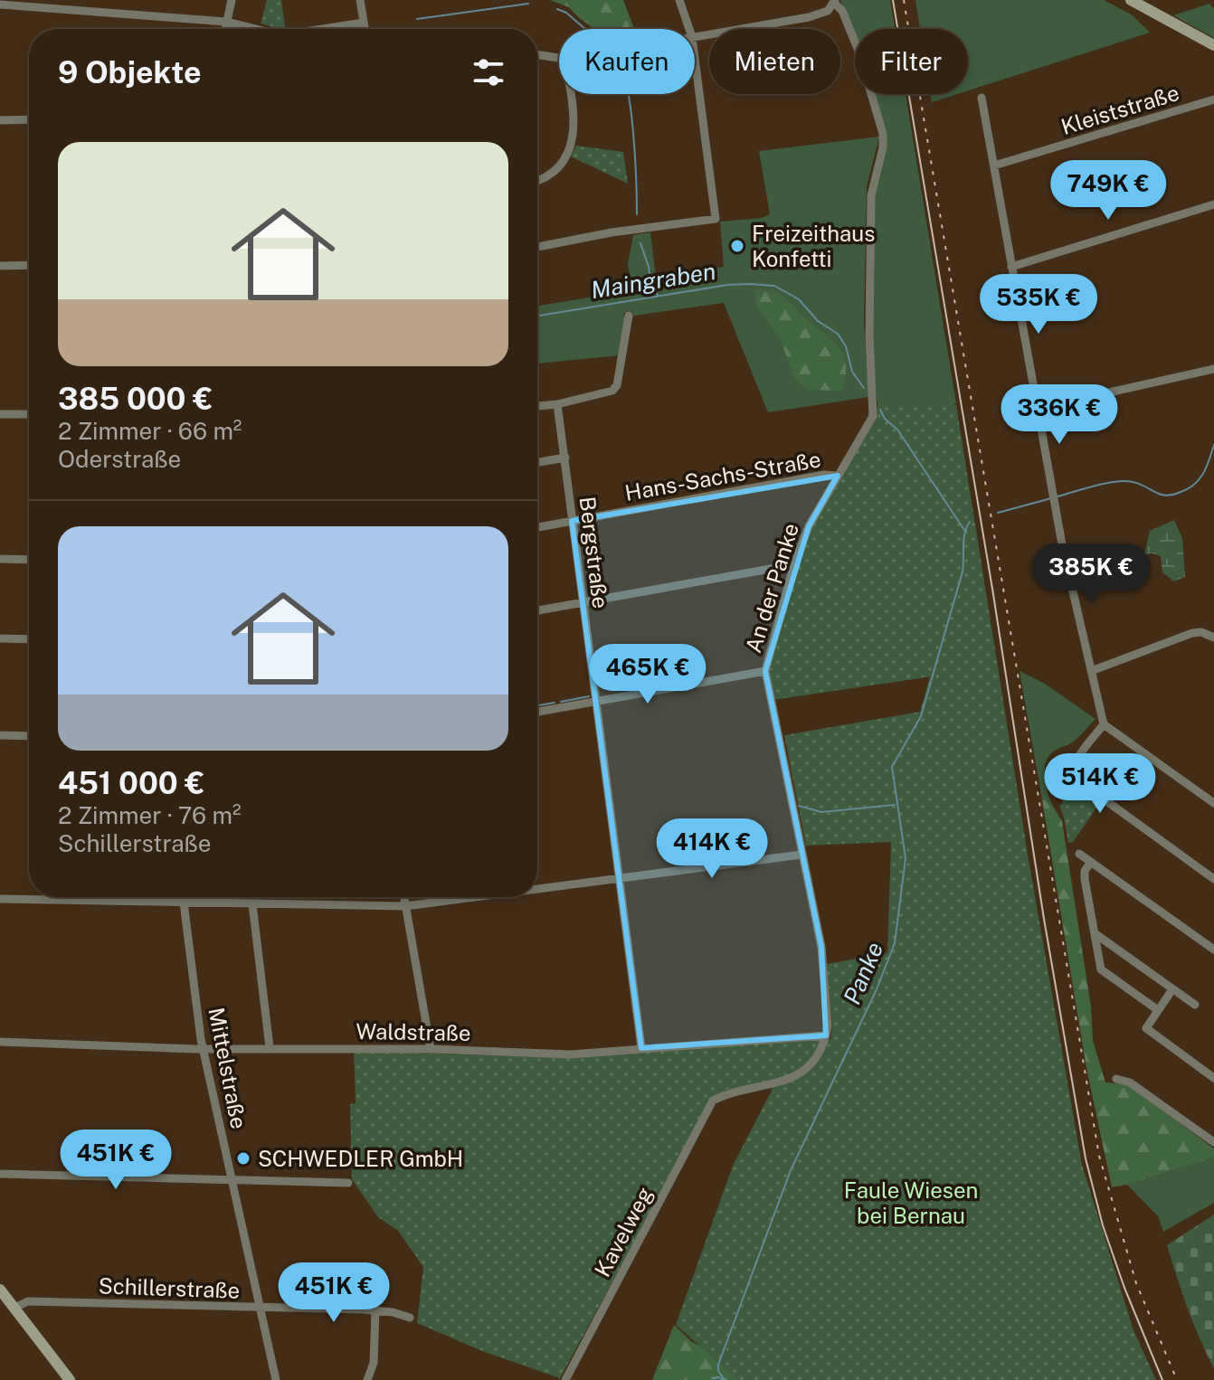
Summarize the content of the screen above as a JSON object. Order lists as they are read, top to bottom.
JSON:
{
  "streets": {
    "street": [
      "Kleiststraße",
      "Hans-Sachs-Straße",
      "Bergstraße",
      "An der Panke",
      "Waldstraße",
      "Mittelstraße",
      "Kavelweg",
      "Schillerstraße"
    ]
  },
  "crossings": [
    ["Hans-Sachs-Straße", "Bergstraße"],
    ["Hans-Sachs-Straße", "An der Panke"],
    ["Bergstraße", "Waldstraße"],
    ["An der Panke", "Waldstraße"],
    ["An der Panke", "Kavelweg"],
    ["Waldstraße", "Mittelstraße"],
    ["Waldstraße", "Kavelweg"],
    ["Mittelstraße", "Schillerstraße"]
  ],
  "water": ["Maingraben", "Panke"],
  "parks": ["Faule Wiesen bei Bernau"],
  "places": ["Freizeithaus Konfetti", "SCHWEDLER GmbH"],
  "page": {
    "chip": ["Kaufen", "Mieten", "Filter"],
    "heading": "9 Objekte",
    "list": [
      {
        "name": "385 000 €",
        "note": "2 Zimmer · 66 m² · Oderstraße"
      },
      {
        "name": "451 000 €",
        "note": "2 Zimmer · 76 m² · Schillerstraße"
      }
    ],
    "price": [
      "749K €",
      "535K €",
      "336K €",
      "385K €",
      "465K €",
      "514K €",
      "414K €",
      "451K €",
      "451K €"
    ]
  }
}
